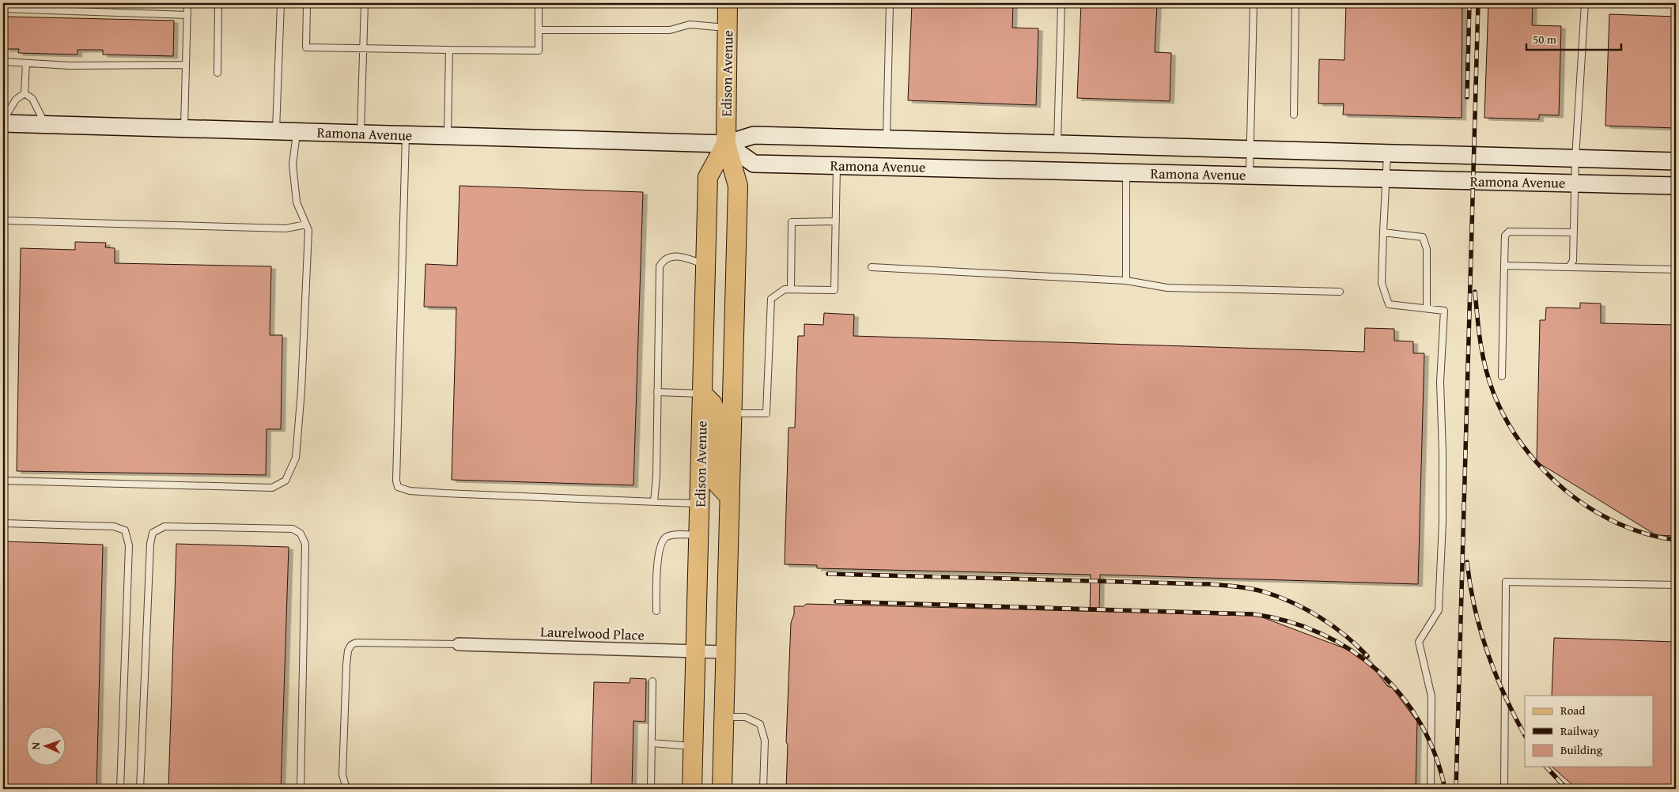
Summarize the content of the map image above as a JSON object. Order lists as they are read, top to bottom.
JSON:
{
  "streets": {
    "main road": ["Edison Avenue", "Ramona Avenue"],
    "street": ["Laurelwood Place"]
  },
  "crossings": [
    ["Edison Avenue", "Ramona Avenue"],
    ["Edison Avenue", "Laurelwood Place"]
  ],
  "legend": ["Road", "Railway", "Building"],
  "scale_bar": "50 m",
  "north": "left"
}
